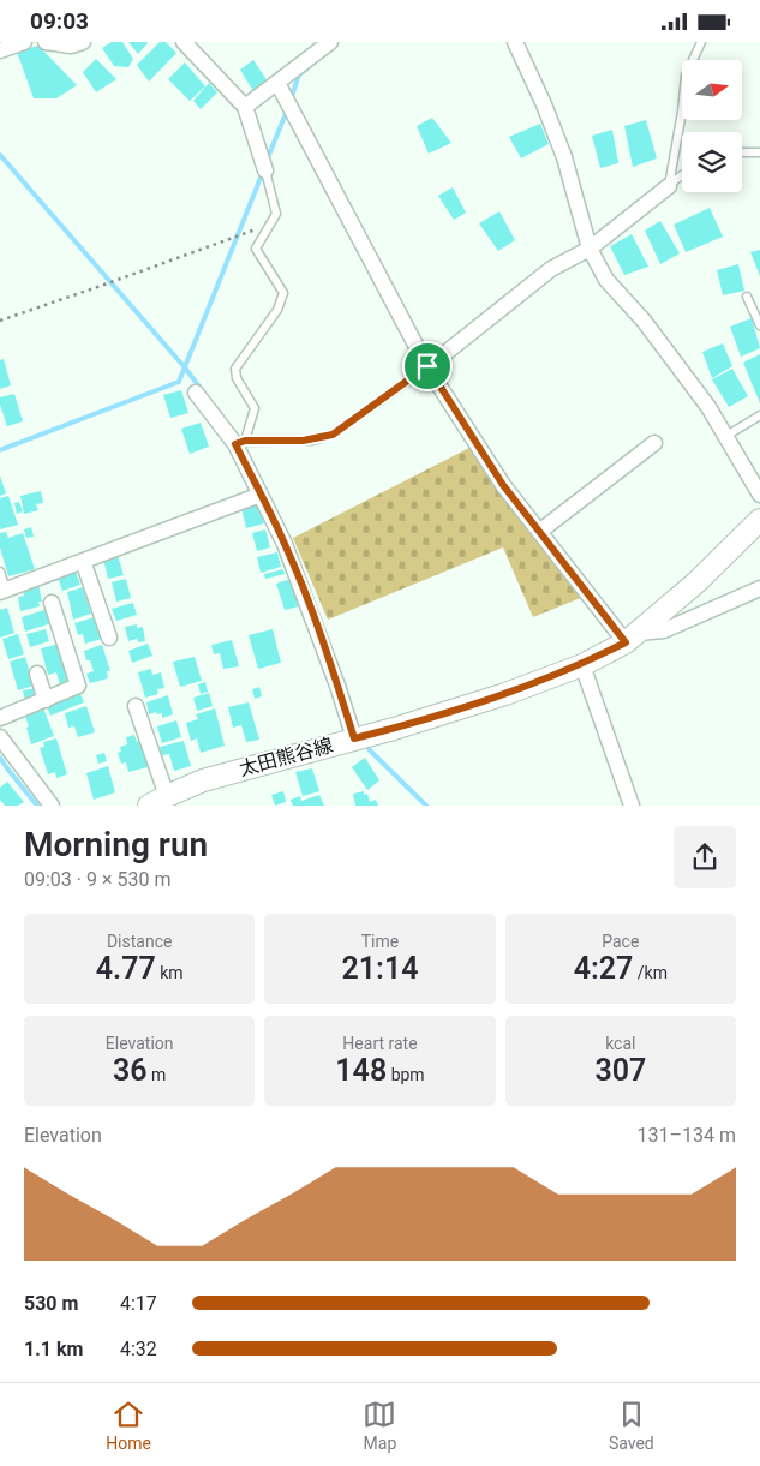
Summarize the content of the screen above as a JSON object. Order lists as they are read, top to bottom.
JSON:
{
  "streets": {
    "main road": ["太田熊谷線"]
  },
  "north": "right",
  "page": {
    "status": "09:03",
    "heading": ["Morning run", "09:03 · 9 × 530 m"],
    "stats": [
      ["Distance", "4.77 km"],
      ["Time", "21:14"],
      ["Pace", "4:27 /km"],
      ["Elevation", "36 m"],
      ["Heart rate", "148 bpm"],
      ["kcal", "307"]
    ],
    "chart": ["Elevation", "131–134 m"],
    "list": [
      {
        "name": "530 m",
        "note": "4:17"
      },
      {
        "name": "1.1 km",
        "note": "4:32"
      }
    ],
    "tabs": ["Home", "Map", "Saved"]
  }
}
